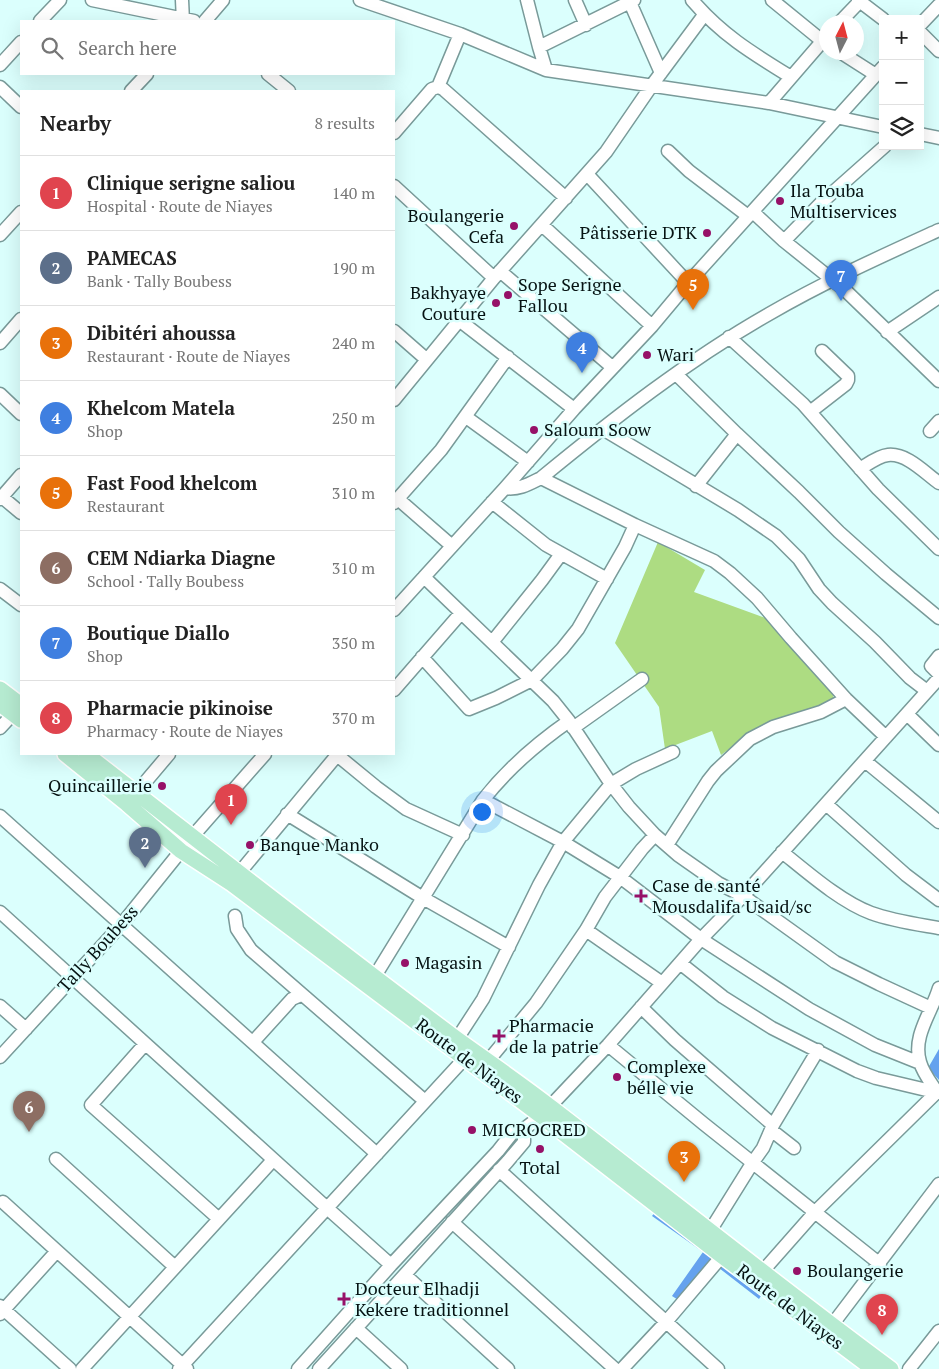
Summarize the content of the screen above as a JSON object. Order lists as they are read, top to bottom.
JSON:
{
  "streets": {
    "main road": ["Route de Niayes"],
    "street": ["Tally Boubess"]
  },
  "crossings": [
    ["Tally Boubess", "Route de Niayes"]
  ],
  "places": {
    "other": [
      "Ila Touba Multiservices",
      "Boulangerie Cefa",
      "Pâtisserie DTK",
      "Sope Serigne Fallou",
      "Bakhyaye Couture",
      "Wari",
      "Saloum Soow",
      "Quincaillerie",
      "Banque Manko",
      "Magasin",
      "Complexe bélle vie",
      "MICROCRED",
      "Total",
      "Boulangerie"
    ],
    "health": ["Case de santé Mousdalifa Usaid/sc", "Pharmacie de la patrie", "Docteur Elhadji Kekere traditionnel"]
  },
  "north": "top",
  "page": {
    "map_buttons": ["+", "−"],
    "search": "Search here",
    "heading": ["Nearby", "8 results"],
    "list": [
      {
        "mark": "1",
        "name": "Clinique serigne saliou",
        "note": "Hospital · Route de Niayes",
        "value": "140 m"
      },
      {
        "mark": "2",
        "name": "PAMECAS",
        "note": "Bank · Tally Boubess",
        "value": "190 m"
      },
      {
        "mark": "3",
        "name": "Dibitéri ahoussa",
        "note": "Restaurant · Route de Niayes",
        "value": "240 m"
      },
      {
        "mark": "4",
        "name": "Khelcom Matela",
        "note": "Shop",
        "value": "250 m"
      },
      {
        "mark": "5",
        "name": "Fast Food khelcom",
        "note": "Restaurant",
        "value": "310 m"
      },
      {
        "mark": "6",
        "name": "CEM Ndiarka Diagne",
        "note": "School · Tally Boubess",
        "value": "310 m"
      },
      {
        "mark": "7",
        "name": "Boutique Diallo",
        "note": "Shop",
        "value": "350 m"
      },
      {
        "mark": "8",
        "name": "Pharmacie pikinoise",
        "note": "Pharmacy · Route de Niayes",
        "value": "370 m"
      }
    ],
    "pins": [
      "7",
      "5",
      "4",
      "1",
      "2",
      "6",
      "3",
      "8"
    ]
  }
}
